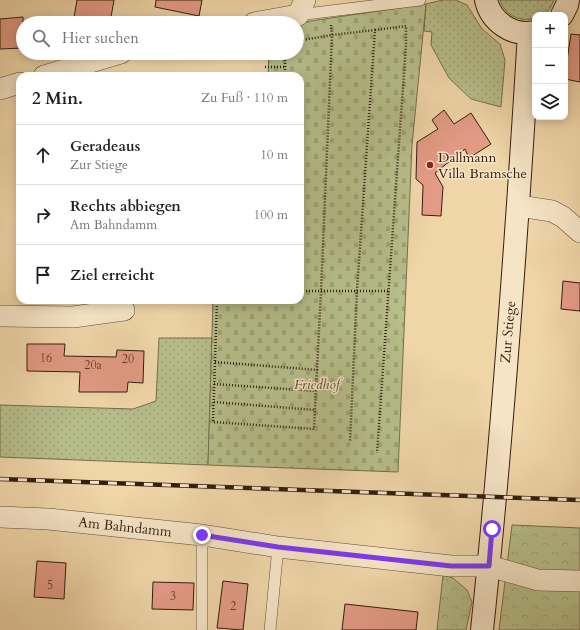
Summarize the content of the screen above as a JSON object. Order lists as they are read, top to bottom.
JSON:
{
  "streets": {
    "street": ["Zur Stiege", "Am Bahndamm"]
  },
  "crossings": [
    ["Zur Stiege", "Am Bahndamm"]
  ],
  "parks": ["Friedhof"],
  "places": ["Dallmann Villa Bramsche"],
  "house_numbers": [
    "16",
    "20",
    "20a",
    "5",
    "3",
    "2"
  ],
  "page": {
    "map_buttons": ["+", "−"],
    "search": "Hier suchen",
    "heading": ["2 Min.", "Zu Fuß · 110 m"],
    "list": [
      ["Geradeaus", "Zur Stiege", "10 m"],
      ["Rechts abbiegen", "Am Bahndamm", "100 m"],
      "Ziel erreicht"
    ]
  }
}
